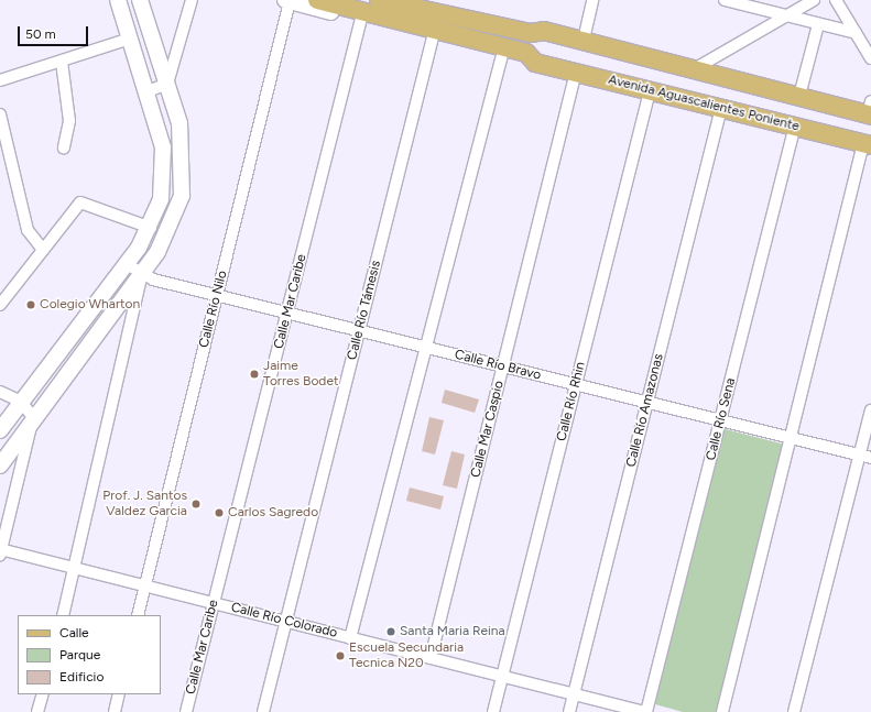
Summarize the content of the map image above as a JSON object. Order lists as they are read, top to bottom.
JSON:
{
  "streets": {
    "main road": ["Avenida Aguascalientes Poniente"],
    "street": [
      "Calle Mar Caribe",
      "Calle Río Nilo",
      "Calle Río Támesis",
      "Calle Río Bravo",
      "Calle Río Rhin",
      "Calle Río Amazonas",
      "Calle Río Sena",
      "Calle Mar Caspio",
      "Calle Río Colorado"
    ]
  },
  "crossings": [
    ["Avenida Aguascalientes Poniente", "Calle Mar Caribe"],
    ["Avenida Aguascalientes Poniente", "Calle Río Nilo"],
    ["Avenida Aguascalientes Poniente", "Calle Río Támesis"],
    ["Avenida Aguascalientes Poniente", "Calle Río Rhin"],
    ["Avenida Aguascalientes Poniente", "Calle Río Amazonas"],
    ["Avenida Aguascalientes Poniente", "Calle Río Sena"],
    ["Avenida Aguascalientes Poniente", "Calle Mar Caspio"],
    ["Calle Mar Caribe", "Calle Río Bravo"],
    ["Calle Mar Caribe", "Calle Río Colorado"],
    ["Calle Río Nilo", "Calle Río Bravo"],
    ["Calle Río Nilo", "Calle Río Colorado"],
    ["Calle Río Támesis", "Calle Río Bravo"],
    ["Calle Río Támesis", "Calle Río Colorado"],
    ["Calle Río Bravo", "Calle Río Rhin"],
    ["Calle Río Bravo", "Calle Río Amazonas"],
    ["Calle Río Bravo", "Calle Río Sena"],
    ["Calle Río Bravo", "Calle Mar Caspio"],
    ["Calle Río Rhin", "Calle Río Colorado"],
    ["Calle Río Amazonas", "Calle Río Colorado"],
    ["Calle Río Sena", "Calle Río Colorado"],
    ["Calle Mar Caspio", "Calle Río Colorado"]
  ],
  "places": [
    "Colegio Wharton",
    "Jaime Torres Bodet",
    "Prof. J. Santos Valdez Garcia",
    "Carlos Sagredo",
    "Santa Maria Reina",
    "Escuela Secundaria Tecnica N20"
  ],
  "legend": ["Calle", "Parque", "Edificio"],
  "scale_bar": "50 m"
}
